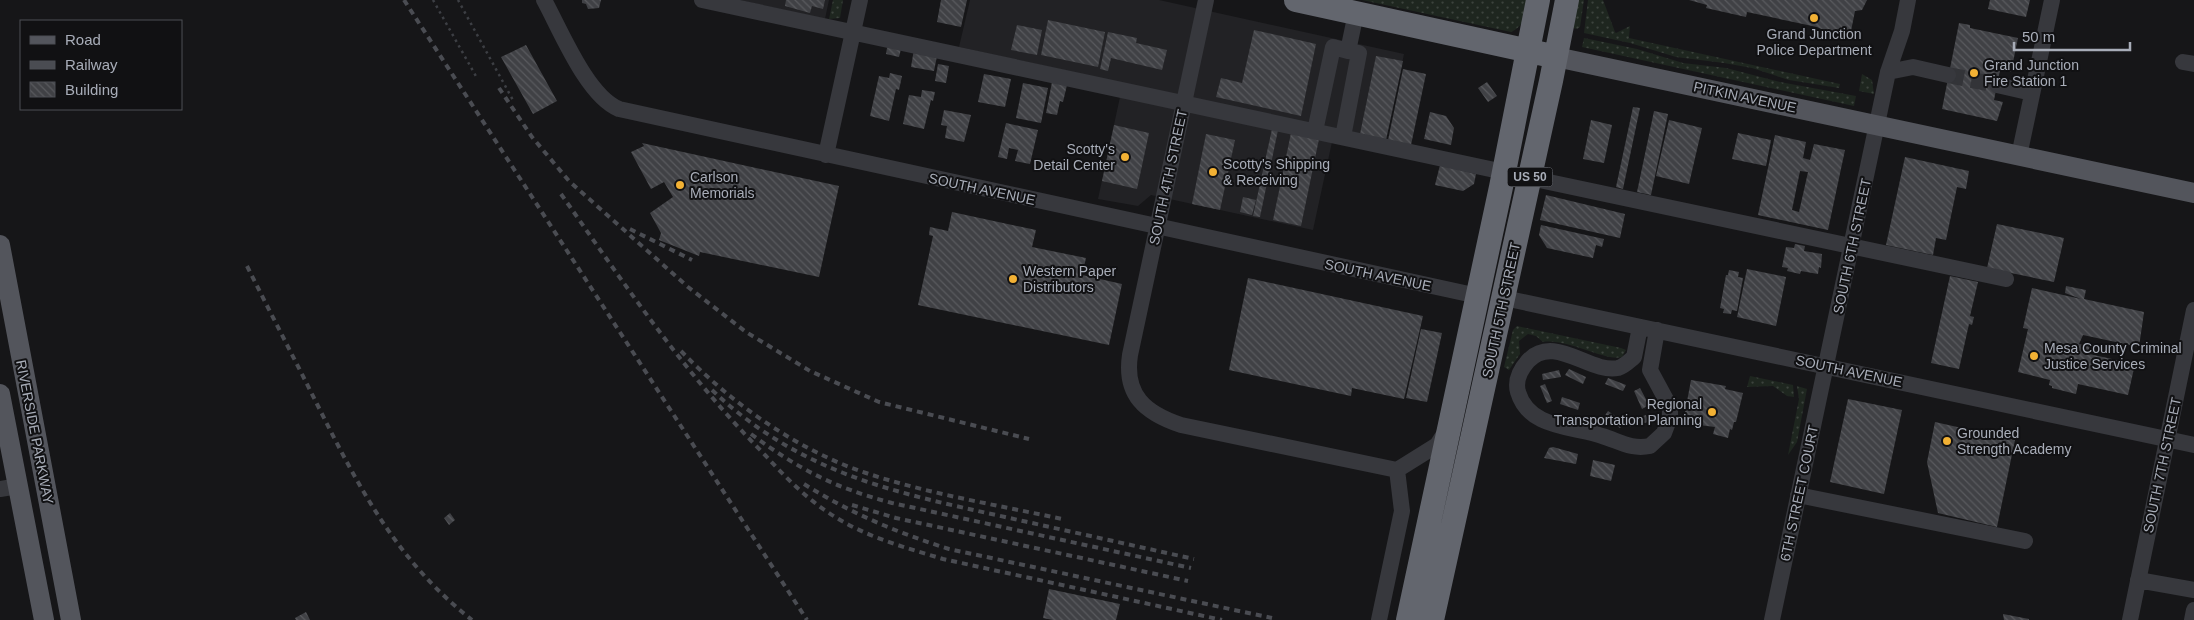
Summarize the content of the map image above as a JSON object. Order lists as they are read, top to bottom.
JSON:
{
  "streets": {
    "highway": ["PITKIN AVENUE", "US 50", "SOUTH 5TH STREET"],
    "main road": ["RIVERSIDE PARKWAY"],
    "street": [
      "SOUTH 4TH STREET",
      "SOUTH AVENUE",
      "SOUTH 6TH STREET",
      "SOUTH 7TH STREET",
      "6TH STREET COURT"
    ]
  },
  "crossings": [
    ["PITKIN AVENUE", "SOUTH 6TH STREET"],
    ["PITKIN AVENUE", "SOUTH 5TH STREET"],
    ["SOUTH 4TH STREET", "SOUTH AVENUE"],
    ["SOUTH AVENUE", "SOUTH 6TH STREET"],
    ["SOUTH AVENUE", "SOUTH 5TH STREET"],
    ["SOUTH AVENUE", "SOUTH 7TH STREET"],
    ["SOUTH AVENUE", "6TH STREET COURT"],
    ["SOUTH 6TH STREET", "6TH STREET COURT"]
  ],
  "places": [
    "Grand Junction Police Department",
    "Grand Junction Fire Station 1",
    "Scotty's Detail Center",
    "Scotty's Shipping & Receiving",
    "Carlson Memorials",
    "Western Paper Distributors",
    "Mesa County Criminal Justice Services",
    "Regional Transportation Planning",
    "Grounded Strength Academy"
  ],
  "legend": ["Road", "Railway", "Building"],
  "scale_bar": "50 m"
}
